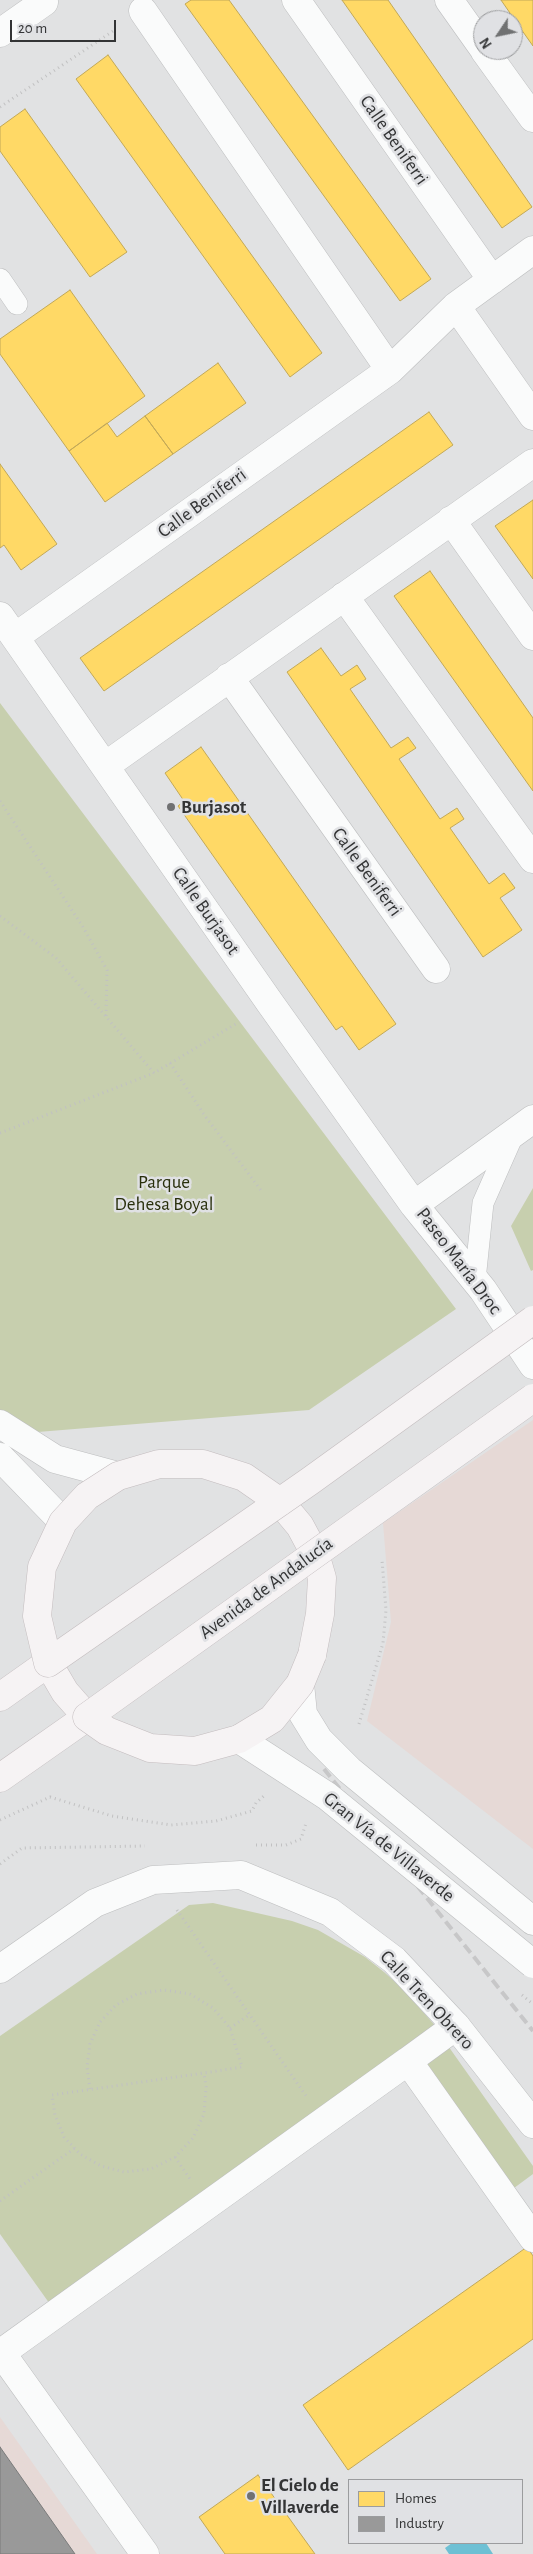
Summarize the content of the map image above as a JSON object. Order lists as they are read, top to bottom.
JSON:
{
  "streets": {
    "main road": ["Avenida de Andalucía"],
    "street": [
      "Calle Beniferri",
      "Calle Burjasot",
      "Paseo María Droc",
      "Gran Vía de Villaverde",
      "Calle Tren Obrero"
    ]
  },
  "crossings": [
    ["Calle Beniferri", "Calle Burjasot"],
    ["Calle Burjasot", "Paseo María Droc"]
  ],
  "parks": ["Parque Dehesa Boyal"],
  "places": ["Burjasot", "El Cielo de Villaverde"],
  "legend": ["Homes", "Industry"],
  "scale_bar": "20 m",
  "north": "bottom left"
}
